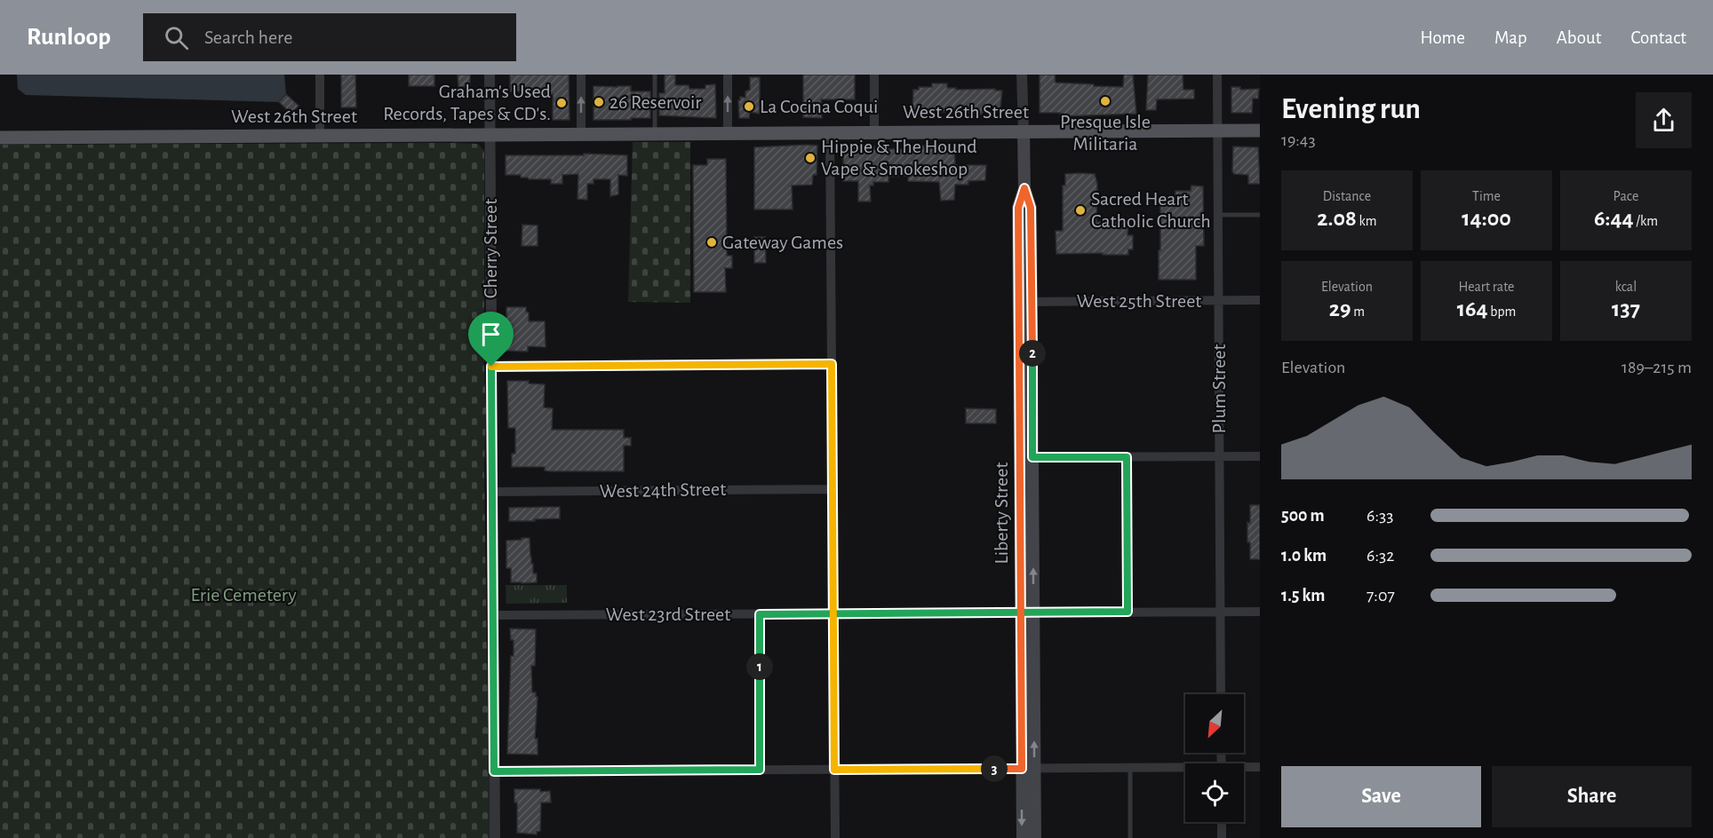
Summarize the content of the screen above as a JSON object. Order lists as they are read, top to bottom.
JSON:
{
  "streets": {
    "main road": ["West 26th Street", "Liberty Street"],
    "street": [
      "Cherry Street",
      "West 25th Street",
      "Plum Street",
      "West 24th Street",
      "West 23rd Street"
    ]
  },
  "crossings": [
    ["West 26th Street", "Cherry Street"],
    ["West 26th Street", "Plum Street"],
    ["West 26th Street", "Liberty Street"],
    ["Cherry Street", "West 24th Street"],
    ["Cherry Street", "West 23rd Street"],
    ["West 25th Street", "Plum Street"],
    ["West 25th Street", "Liberty Street"],
    ["Plum Street", "West 23rd Street"],
    ["Liberty Street", "West 23rd Street"]
  ],
  "parks": ["Erie Cemetery"],
  "places": [
    "Presque Isle Militaria",
    "26 Reservoir",
    "Graham's Used Records, Tapes & CD's.",
    "La Cocina Coqui",
    "Hippie & The Hound Vape & Smokeshop",
    "Sacred Heart Catholic Church",
    "Gateway Games"
  ],
  "north": "bottom left",
  "page": {
    "header": "Runloop",
    "search": "Search here",
    "nav": [
      "Home",
      "Map",
      "About",
      "Contact"
    ],
    "heading": ["Evening run", "19:43"],
    "stats": [
      ["Distance", "2.08 km"],
      ["Time", "14:00"],
      ["Pace", "6:44 /km"],
      ["Elevation", "29 m"],
      ["Heart rate", "164 bpm"],
      ["kcal", "137"]
    ],
    "pins": ["2", "1", "3"],
    "chart": ["Elevation", "189–215 m"],
    "list": [
      {
        "name": "500 m",
        "note": "6:33"
      },
      {
        "name": "1.0 km",
        "note": "6:32"
      },
      {
        "name": "1.5 km",
        "note": "7:07"
      }
    ],
    "buttons": ["Save", "Share"]
  }
}
